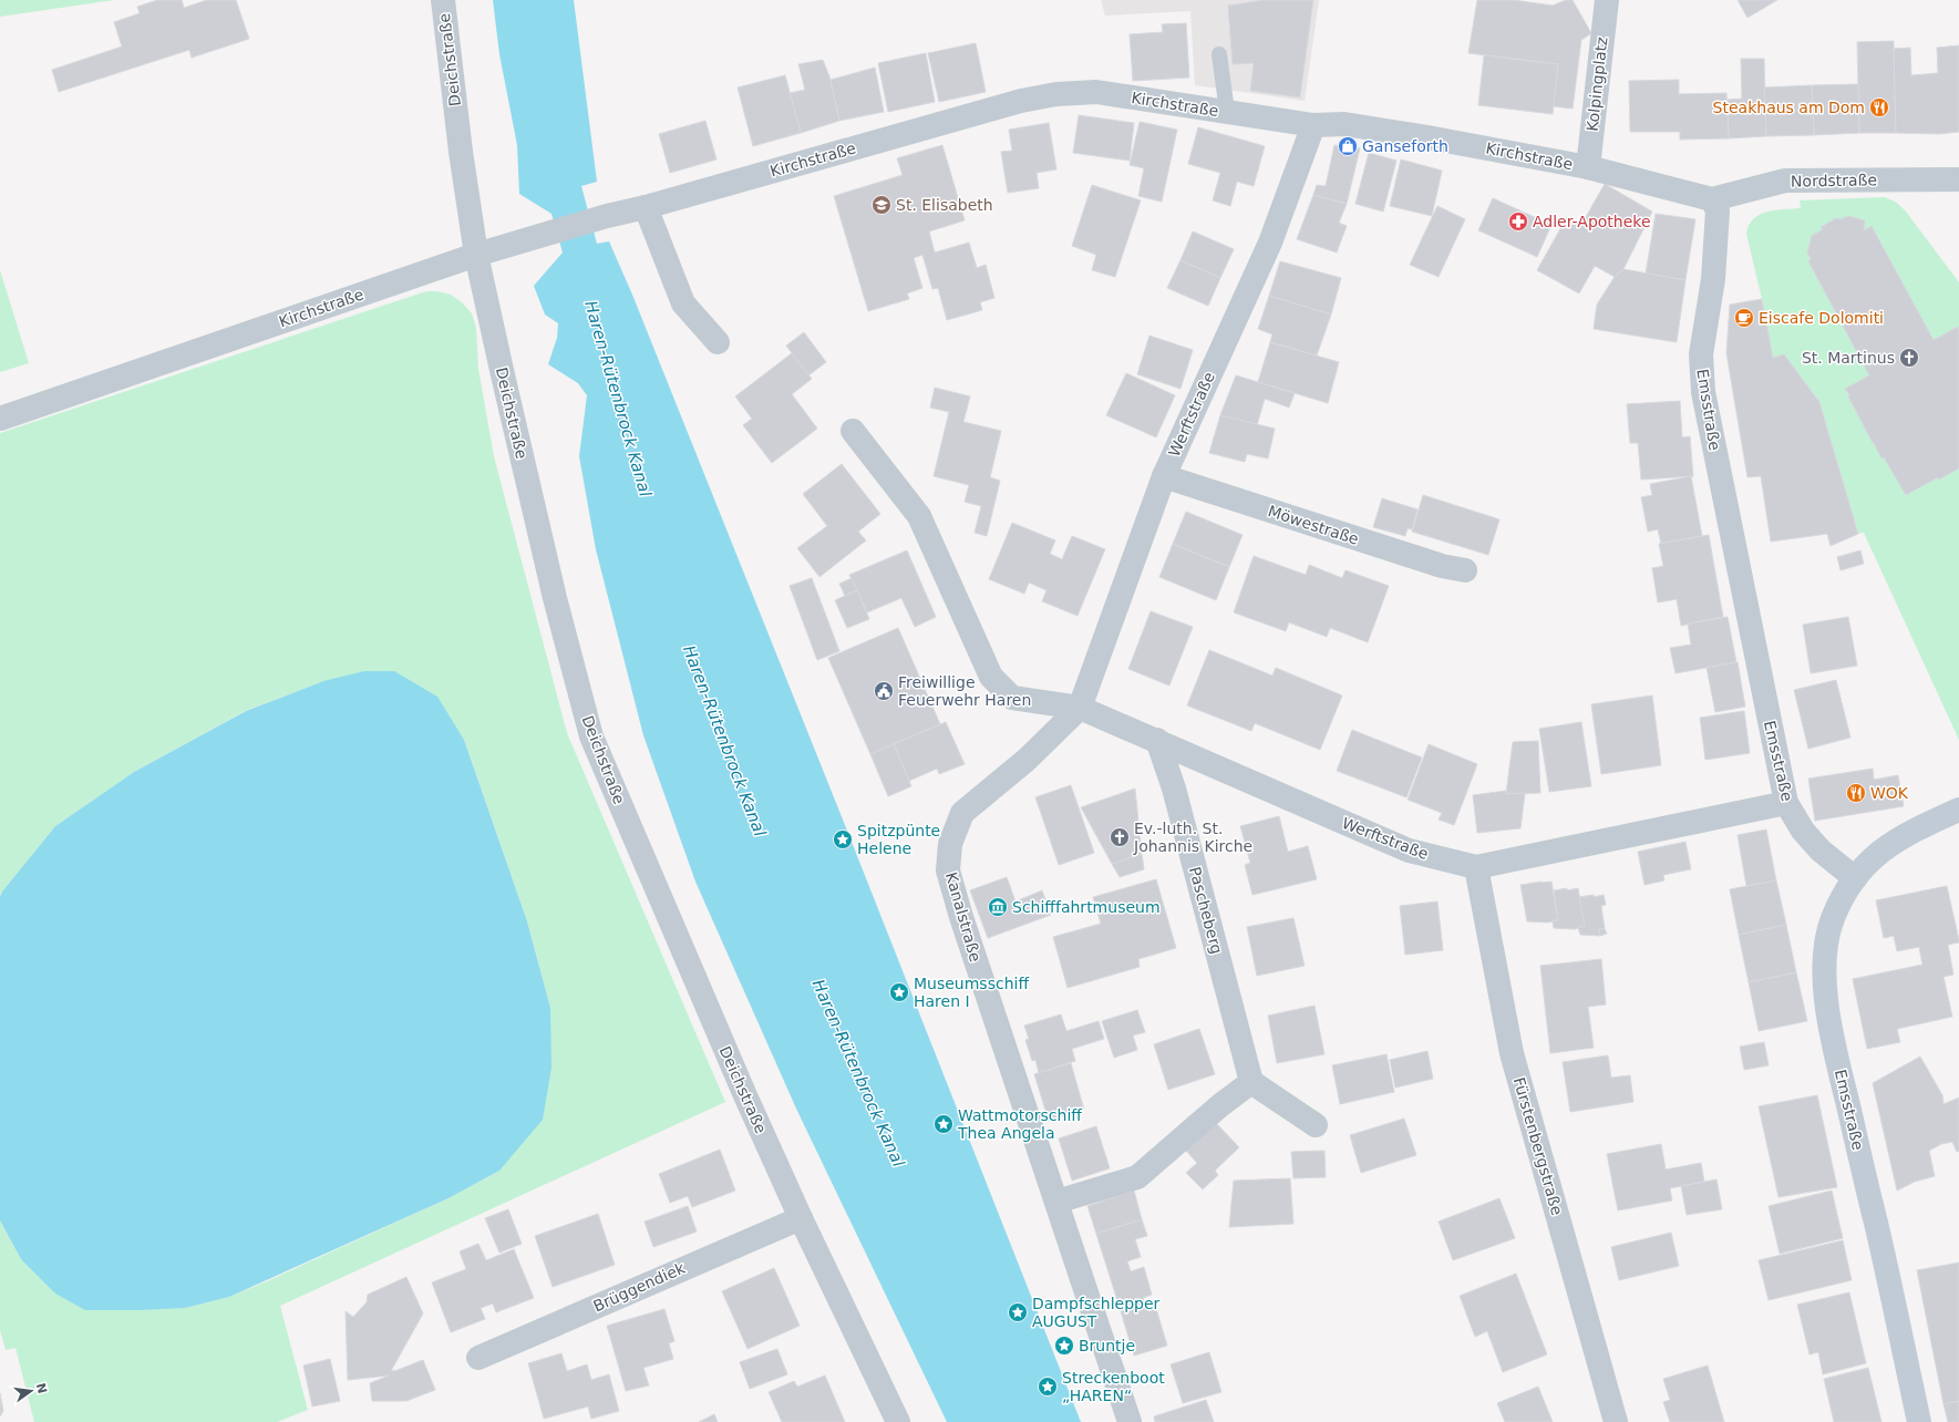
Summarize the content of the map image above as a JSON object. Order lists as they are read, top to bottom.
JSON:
{
  "streets": {
    "street": [
      "Deichstraße",
      "Kolpingplatz",
      "Kirchstraße",
      "Nordstraße",
      "Emsstraße",
      "Werftstraße",
      "Möwestraße",
      "Pascheberg",
      "Kanalstraße",
      "Fürstenbergstraße",
      "Brüggendiek"
    ]
  },
  "crossings": [
    ["Deichstraße", "Kirchstraße"],
    ["Deichstraße", "Brüggendiek"],
    ["Kolpingplatz", "Kirchstraße"],
    ["Kirchstraße", "Nordstraße"],
    ["Kirchstraße", "Emsstraße"],
    ["Kirchstraße", "Werftstraße"],
    ["Nordstraße", "Emsstraße"],
    ["Emsstraße", "Werftstraße"],
    ["Werftstraße", "Möwestraße"],
    ["Werftstraße", "Pascheberg"],
    ["Werftstraße", "Kanalstraße"],
    ["Werftstraße", "Fürstenbergstraße"]
  ],
  "water": ["Haren-Rütenbrock Kanal"],
  "places": {
    "restaurant": ["Steakhaus am Dom", "WOK"],
    "shop": ["Ganseforth"],
    "school or university": ["St. Elisabeth"],
    "pharmacy": ["Adler-Apotheke"],
    "cafe": ["Eiscafe Dolomiti"],
    "church": ["St. Martinus", "Ev.-luth. St. Johannis Kirche"],
    "public building": ["Freiwillige Feuerwehr Haren"],
    "place": [
      "Spitzpünte Helene",
      "Museumsschiff Haren I",
      "Wattmotorschiff Thea Angela",
      "Dampfschlepper AUGUST",
      "Bruntje",
      "Streckenboot „HAREN“"
    ],
    "museum": ["Schifffahrtmuseum"]
  },
  "north": "right"
}
